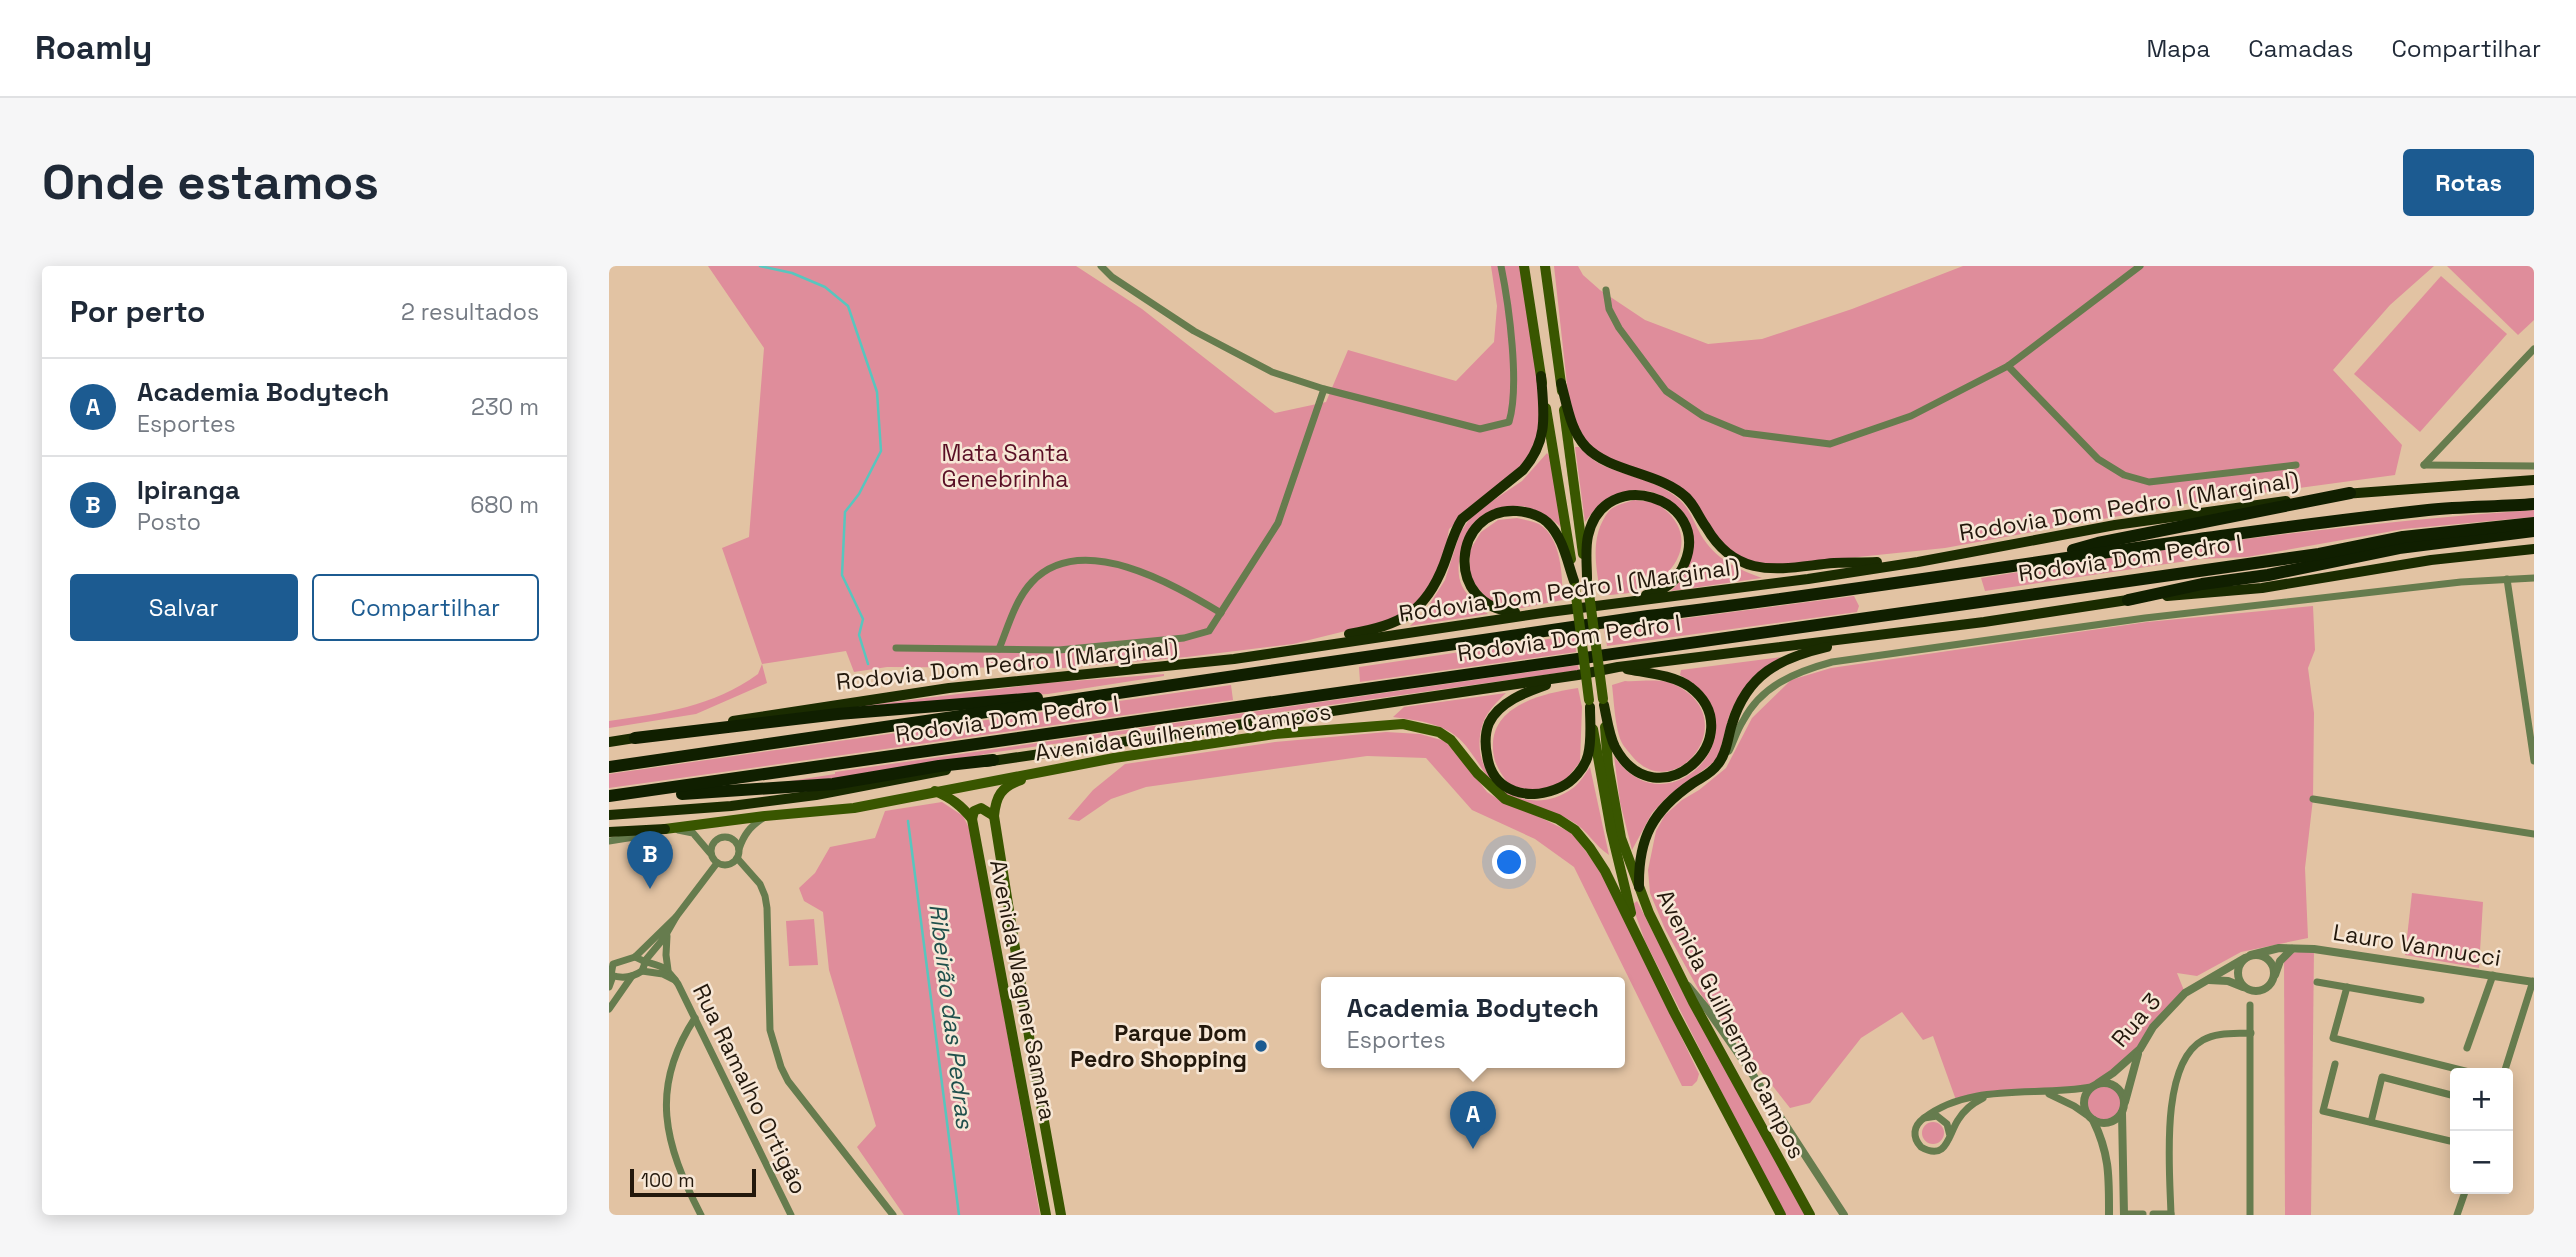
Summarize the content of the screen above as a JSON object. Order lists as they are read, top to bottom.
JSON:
{
  "streets": {
    "highway": ["Rodovia Dom Pedro I (Marginal)", "Rodovia Dom Pedro I"],
    "main road": ["Avenida Guilherme Campos", "Avenida Wagner Samara"],
    "street": ["Lauro Vannucci", "Rua 3", "Rua Ramalho Ortigão"]
  },
  "crossings": [
    ["Lauro Vannucci", "Rua 3"]
  ],
  "water": ["Ribeirão das Pedras"],
  "parks": ["Mata Santa Genebrinha"],
  "places": ["Parque Dom Pedro Shopping"],
  "scale_bar": "100 m",
  "page": {
    "header": "Roamly",
    "nav": ["Mapa", "Camadas", "Compartilhar"],
    "buttons": [
      "Rotas",
      ["Salvar", "Compartilhar"]
    ],
    "title": "Onde estamos",
    "heading": ["Por perto", "2 resultados"],
    "list": [
      {
        "mark": "A",
        "name": "Academia Bodytech",
        "note": "Esportes",
        "value": "230 m"
      },
      {
        "mark": "B",
        "name": "Ipiranga",
        "note": "Posto",
        "value": "680 m"
      }
    ],
    "pins": ["B", "A"],
    "popup": ["Academia Bodytech", "Esportes"],
    "map_buttons": ["+", "−"],
    "scale": "100 m"
  }
}
